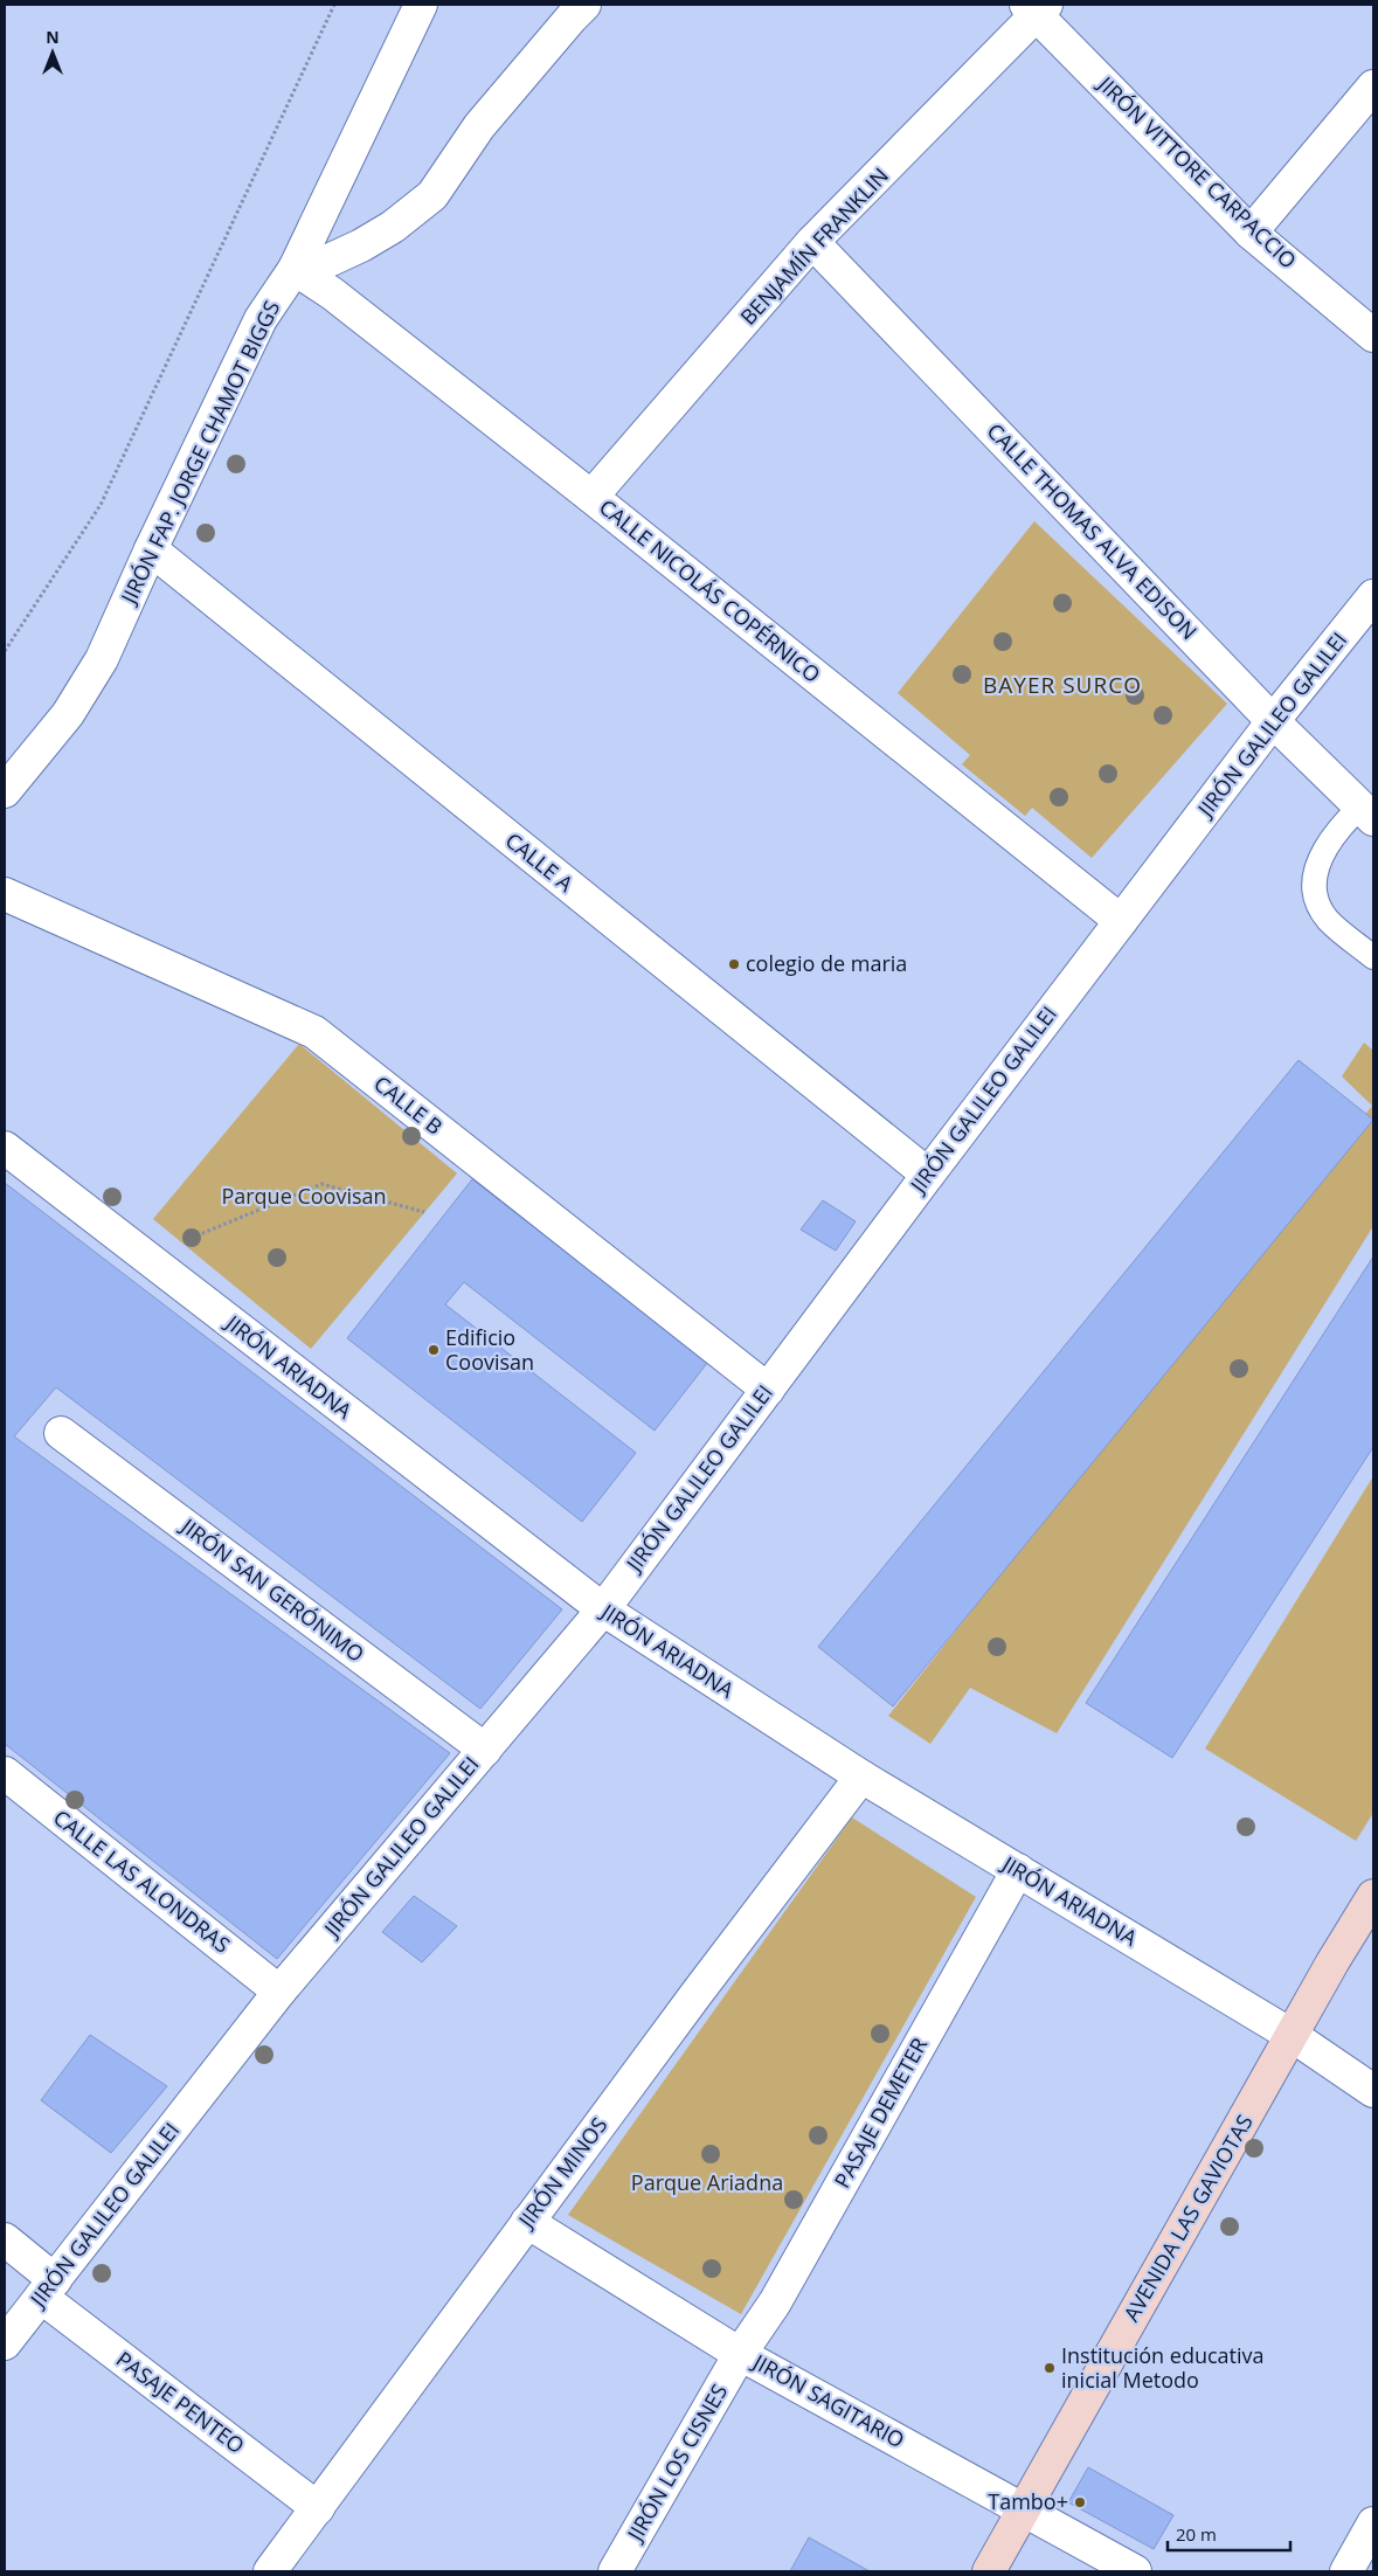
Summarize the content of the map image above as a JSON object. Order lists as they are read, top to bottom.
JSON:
{
  "streets": {
    "street": [
      "JIRÓN VITTORE CARPACCIO",
      "BENJAMÍN FRANKLIN",
      "JIRÓN FAP. JORGE CHAMOT BIGGS",
      "CALLE THOMAS ALVA EDISON",
      "CALLE NICOLÁS COPÉRNICO",
      "JIRÓN GALILEO GALILEI",
      "CALLE A",
      "CALLE B",
      "JIRÓN ARIADNA",
      "JIRÓN SAN GERÓNIMO",
      "CALLE LAS ALONDRAS",
      "PASAJE DEMETER",
      "JIRÓN MINOS",
      "AVENIDA LAS GAVIOTAS",
      "JIRÓN SAGITARIO",
      "PASAJE PENTEO",
      "JIRÓN LOS CISNES"
    ]
  },
  "crossings": [
    ["JIRÓN VITTORE CARPACCIO", "BENJAMÍN FRANKLIN"],
    ["BENJAMÍN FRANKLIN", "CALLE THOMAS ALVA EDISON"],
    ["BENJAMÍN FRANKLIN", "CALLE NICOLÁS COPÉRNICO"],
    ["JIRÓN FAP. JORGE CHAMOT BIGGS", "CALLE NICOLÁS COPÉRNICO"],
    ["JIRÓN FAP. JORGE CHAMOT BIGGS", "CALLE A"],
    ["CALLE THOMAS ALVA EDISON", "JIRÓN GALILEO GALILEI"],
    ["CALLE NICOLÁS COPÉRNICO", "JIRÓN GALILEO GALILEI"],
    ["JIRÓN GALILEO GALILEI", "CALLE A"],
    ["JIRÓN GALILEO GALILEI", "CALLE B"],
    ["JIRÓN GALILEO GALILEI", "JIRÓN ARIADNA"],
    ["JIRÓN GALILEO GALILEI", "JIRÓN SAN GERÓNIMO"],
    ["JIRÓN GALILEO GALILEI", "CALLE LAS ALONDRAS"],
    ["JIRÓN GALILEO GALILEI", "PASAJE PENTEO"],
    ["JIRÓN ARIADNA", "PASAJE DEMETER"],
    ["JIRÓN ARIADNA", "JIRÓN MINOS"],
    ["JIRÓN ARIADNA", "AVENIDA LAS GAVIOTAS"],
    ["PASAJE DEMETER", "JIRÓN SAGITARIO"],
    ["PASAJE DEMETER", "JIRÓN LOS CISNES"],
    ["JIRÓN MINOS", "JIRÓN SAGITARIO"],
    ["JIRÓN MINOS", "PASAJE PENTEO"],
    ["AVENIDA LAS GAVIOTAS", "JIRÓN SAGITARIO"],
    ["JIRÓN SAGITARIO", "JIRÓN LOS CISNES"]
  ],
  "districts": ["BAYER SURCO"],
  "parks": ["Parque Coovisan", "Parque Ariadna"],
  "places": [
    "colegio de maria",
    "Edificio Coovisan",
    "Institución educativa inicial Metodo",
    "Tambo+"
  ],
  "scale_bar": "20 m",
  "north": "top"
}
